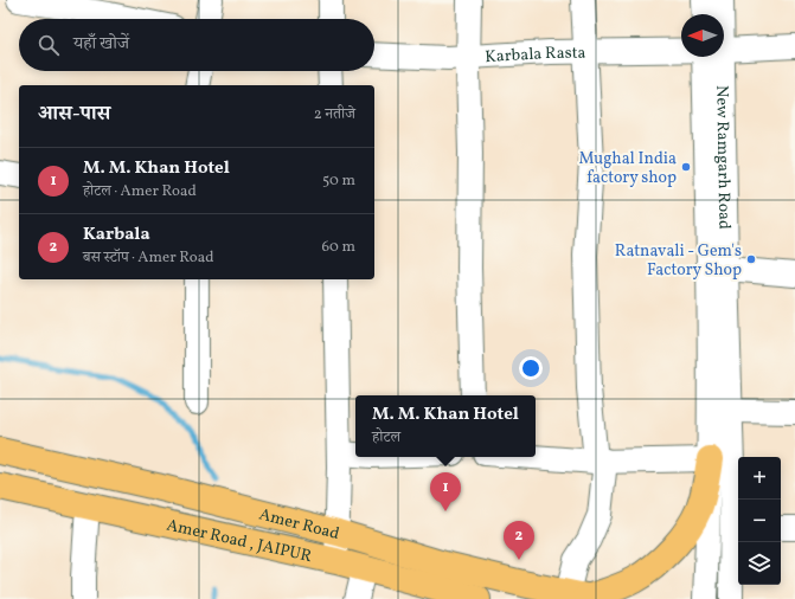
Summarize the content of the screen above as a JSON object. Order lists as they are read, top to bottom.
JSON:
{
  "streets": {
    "main road": ["Amer Road", "Amer Road , JAIPUR"],
    "street": ["Karbala Rasta", "New Ramgarh Road"]
  },
  "places": ["Mughal India factory shop", "Ratnavali - Gem's Factory Shop"],
  "north": "left",
  "page": {
    "search": "यहाँ खोजें",
    "heading": ["आस-पास", "2 नतीजे"],
    "list": [
      {
        "mark": "1",
        "name": "M. M. Khan Hotel",
        "note": "होटल · Amer Road",
        "value": "50 m"
      },
      {
        "mark": "2",
        "name": "Karbala",
        "note": "बस स्टॉप · Amer Road",
        "value": "60 m"
      }
    ],
    "popup": ["M. M. Khan Hotel", "होटल"],
    "map_buttons": ["+", "−"],
    "pins": ["1", "2"]
  }
}
